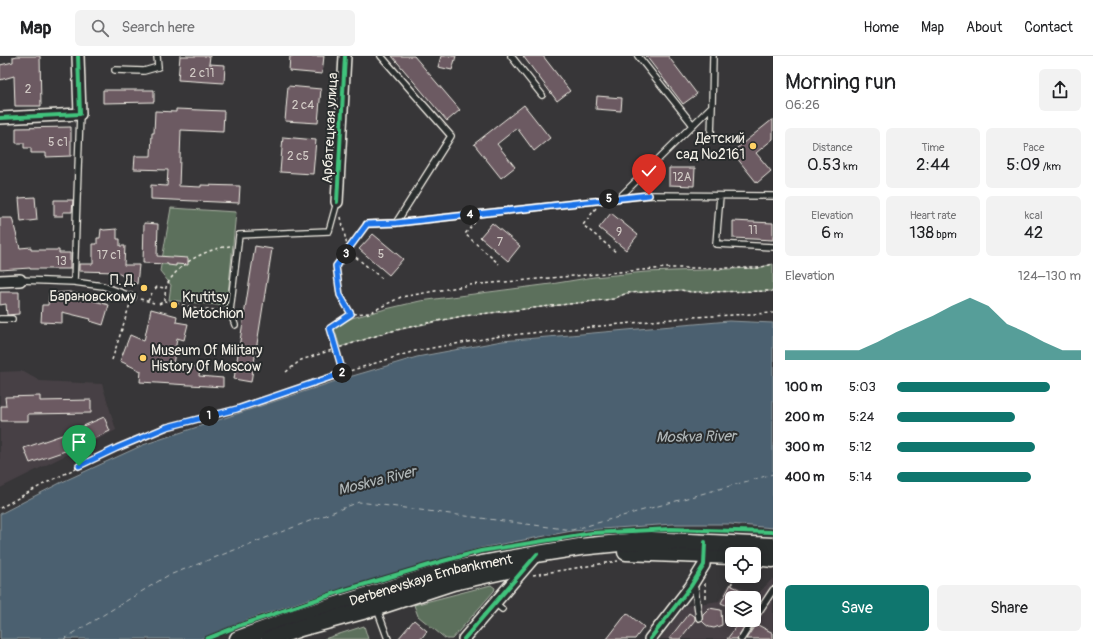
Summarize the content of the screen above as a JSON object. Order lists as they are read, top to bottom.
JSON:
{
  "streets": {
    "main road": ["Derbenevskaya Embankment"],
    "street": ["Арбатецкая улица"]
  },
  "water": ["Moskva River"],
  "places": [
    "Детский сад №2161",
    "П. Д. Барановскому",
    "Krutitsy Metochion",
    "Museum Of Military History Of Moscow"
  ],
  "house_numbers": [
    "2 с11",
    "2",
    "2 c4",
    "5 с1",
    "2 c5",
    "12А",
    "11",
    "9",
    "7",
    "5",
    "17 с1",
    "13"
  ],
  "page": {
    "header": "Map",
    "search": "Search here",
    "nav": [
      "Home",
      "Map",
      "About",
      "Contact"
    ],
    "heading": ["Morning run", "06:26"],
    "stats": [
      ["Distance", "0.53 km"],
      ["Time", "2:44"],
      ["Pace", "5:09 /km"],
      ["Elevation", "6 m"],
      ["Heart rate", "138 bpm"],
      ["kcal", "42"]
    ],
    "pins": [
      "5",
      "4",
      "3",
      "2",
      "1"
    ],
    "chart": ["Elevation", "124–130 m"],
    "list": [
      {
        "name": "100 m",
        "note": "5:03"
      },
      {
        "name": "200 m",
        "note": "5:24"
      },
      {
        "name": "300 m",
        "note": "5:12"
      },
      {
        "name": "400 m",
        "note": "5:14"
      }
    ],
    "buttons": ["Save", "Share"]
  }
}
